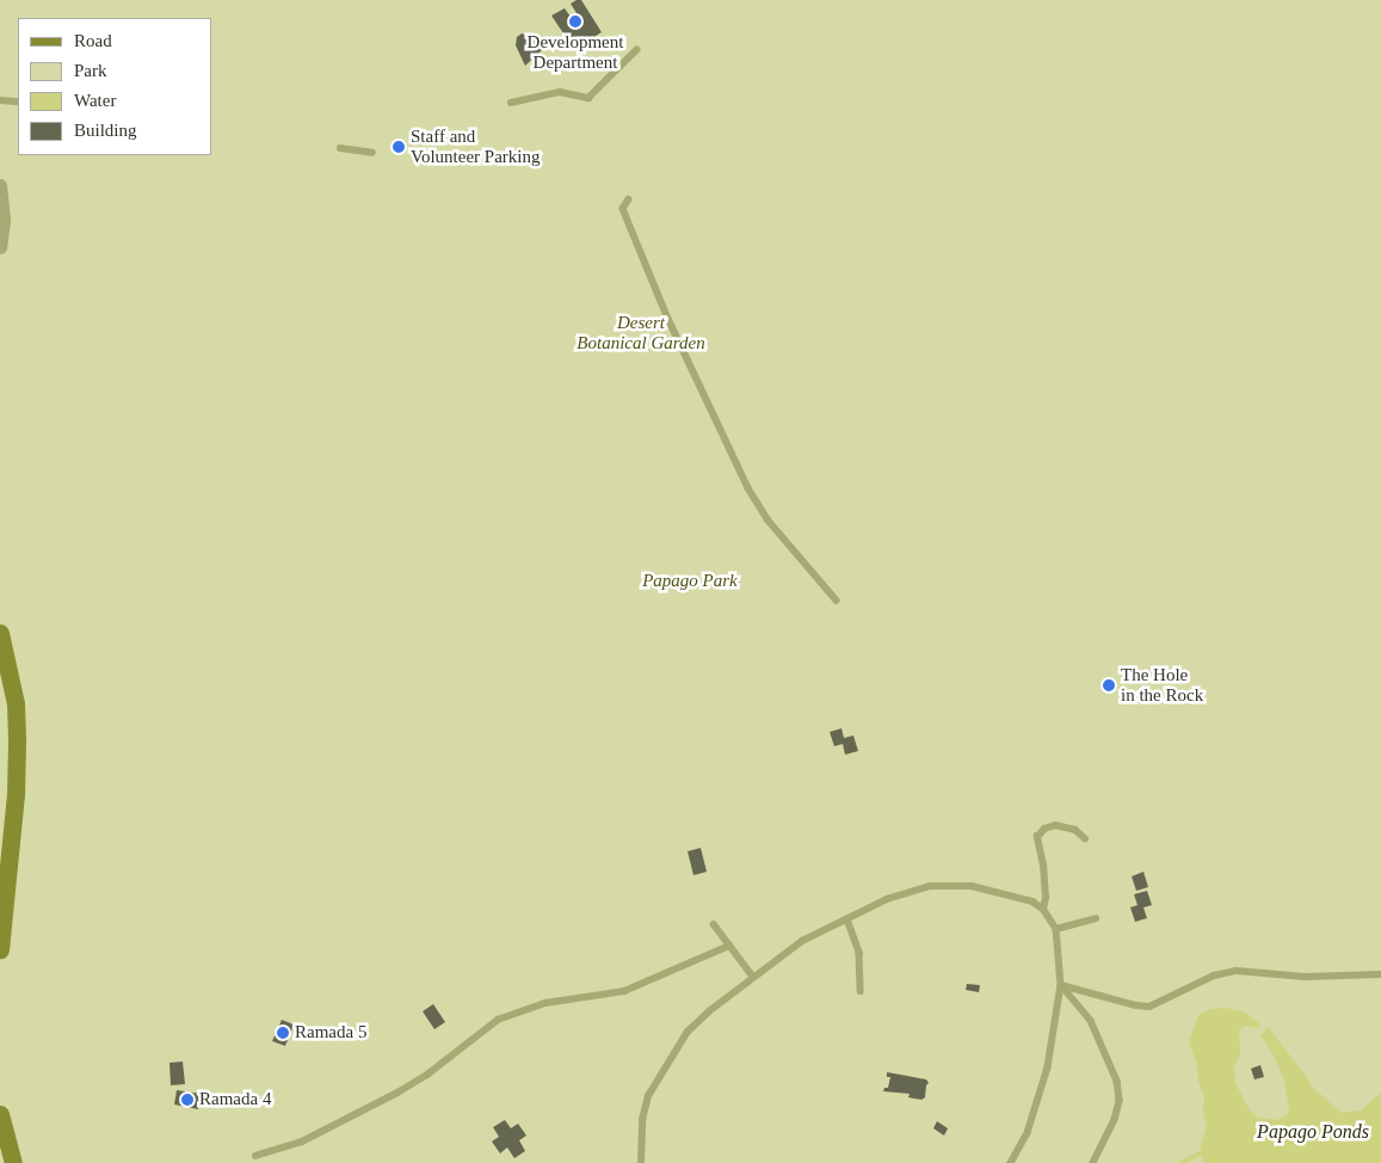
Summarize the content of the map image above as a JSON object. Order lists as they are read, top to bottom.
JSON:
{
  "water": ["Papago Ponds"],
  "parks": ["Desert Botanical Garden", "Papago Park"],
  "places": [
    "Development Department",
    "Staff and Volunteer Parking",
    "The Hole in the Rock",
    "Ramada 5",
    "Ramada 4"
  ],
  "legend": [
    "Road",
    "Park",
    "Water",
    "Building"
  ]
}
